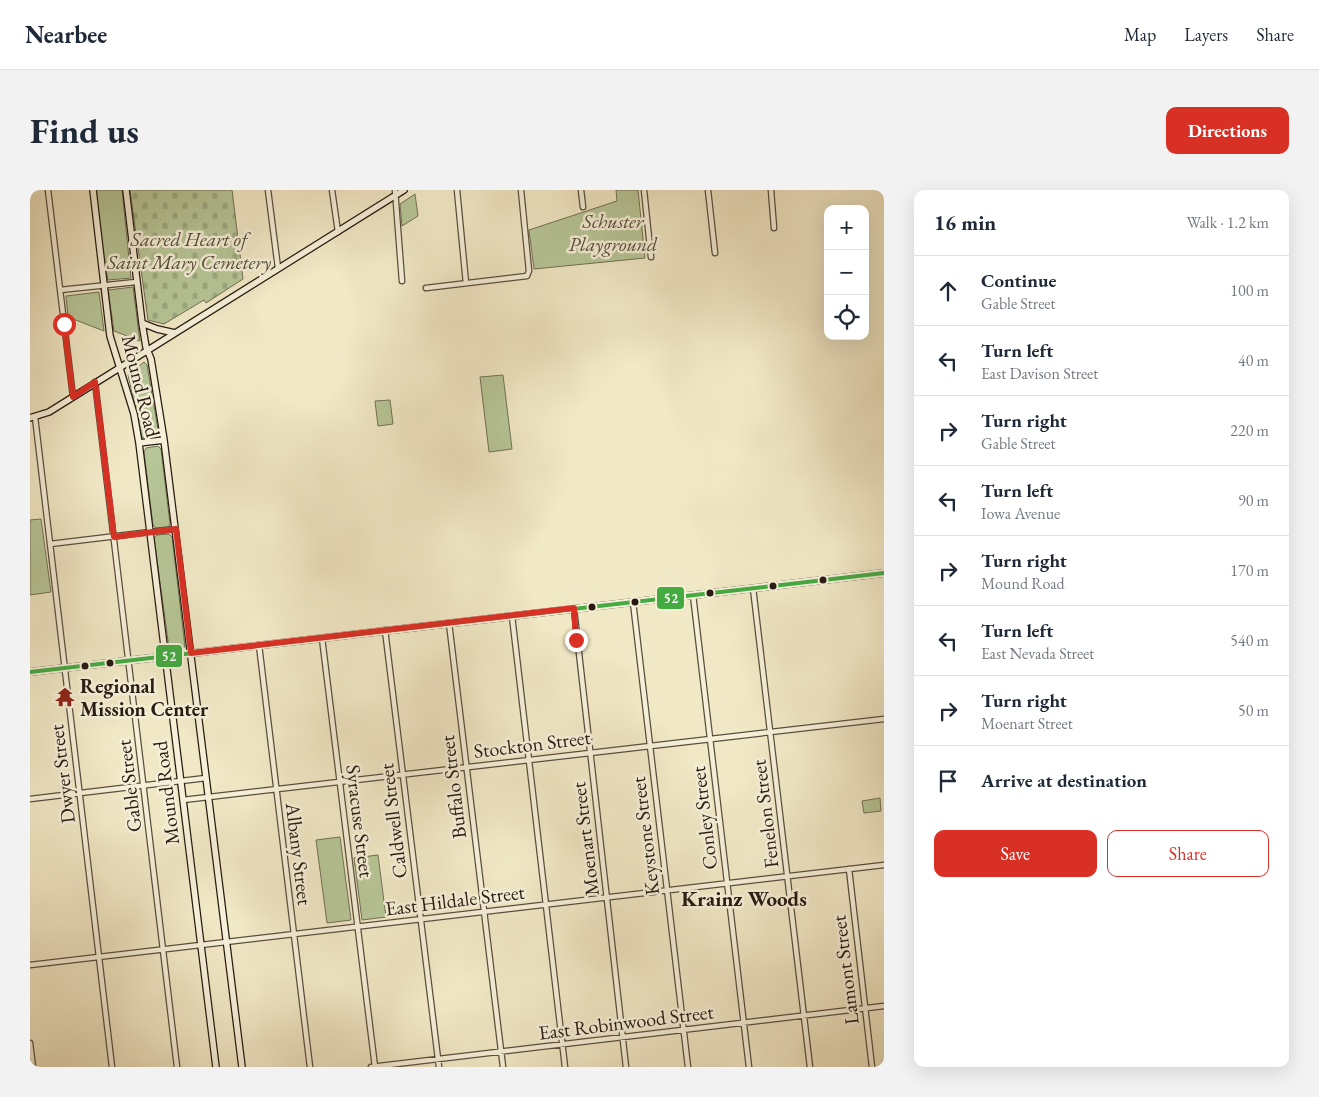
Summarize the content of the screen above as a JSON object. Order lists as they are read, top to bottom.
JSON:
{
  "streets": {
    "main road": ["Mound Road"],
    "street": [
      "Stockton Street",
      "Dwyer Street",
      "Gable Street",
      "Buffalo Street",
      "Fenelon Street",
      "Conley Street",
      "Syracuse Street",
      "Caldwell Street",
      "Keystone Street",
      "Moenart Street",
      "Albany Street",
      "East Hildale Street",
      "Lamont Street",
      "East Robinwood Street"
    ]
  },
  "crossings": [
    ["Mound Road", "Stockton Street"],
    ["Mound Road", "East Hildale Street"],
    ["Stockton Street", "Buffalo Street"],
    ["Stockton Street", "Fenelon Street"],
    ["Stockton Street", "Conley Street"],
    ["Stockton Street", "Syracuse Street"],
    ["Stockton Street", "Caldwell Street"],
    ["Stockton Street", "Keystone Street"],
    ["Stockton Street", "Moenart Street"],
    ["Stockton Street", "Albany Street"],
    ["Dwyer Street", "East Hildale Street"],
    ["Gable Street", "East Hildale Street"],
    ["Buffalo Street", "East Hildale Street"],
    ["Buffalo Street", "East Robinwood Street"],
    ["Fenelon Street", "East Hildale Street"],
    ["Fenelon Street", "East Robinwood Street"],
    ["Conley Street", "East Hildale Street"],
    ["Conley Street", "East Robinwood Street"],
    ["Syracuse Street", "East Hildale Street"],
    ["Syracuse Street", "East Robinwood Street"],
    ["Caldwell Street", "East Hildale Street"],
    ["Caldwell Street", "East Robinwood Street"],
    ["Keystone Street", "East Hildale Street"],
    ["Keystone Street", "East Robinwood Street"],
    ["Moenart Street", "East Hildale Street"],
    ["Moenart Street", "East Robinwood Street"],
    ["Albany Street", "East Hildale Street"],
    ["East Hildale Street", "Lamont Street"],
    ["Lamont Street", "East Robinwood Street"]
  ],
  "districts": ["Krainz Woods"],
  "parks": ["Schuster Playground", "Sacred Heart of Saint Mary Cemetery"],
  "places": {
    "temple": ["Regional Mission Center"]
  },
  "lines": ["transit line 52"],
  "page": {
    "header": "Nearbee",
    "nav": ["Map", "Layers", "Share"],
    "buttons": [
      "Directions",
      ["Save", "Share"]
    ],
    "title": "Find us",
    "heading": ["16 min", "Walk · 1.2 km"],
    "map_buttons": ["+", "−"],
    "list": [
      ["Continue", "Gable Street", "100 m"],
      ["Turn left", "East Davison Street", "40 m"],
      ["Turn right", "Gable Street", "220 m"],
      ["Turn left", "Iowa Avenue", "90 m"],
      ["Turn right", "Mound Road", "170 m"],
      ["Turn left", "East Nevada Street", "540 m"],
      ["Turn right", "Moenart Street", "50 m"],
      "Arrive at destination"
    ]
  }
}
